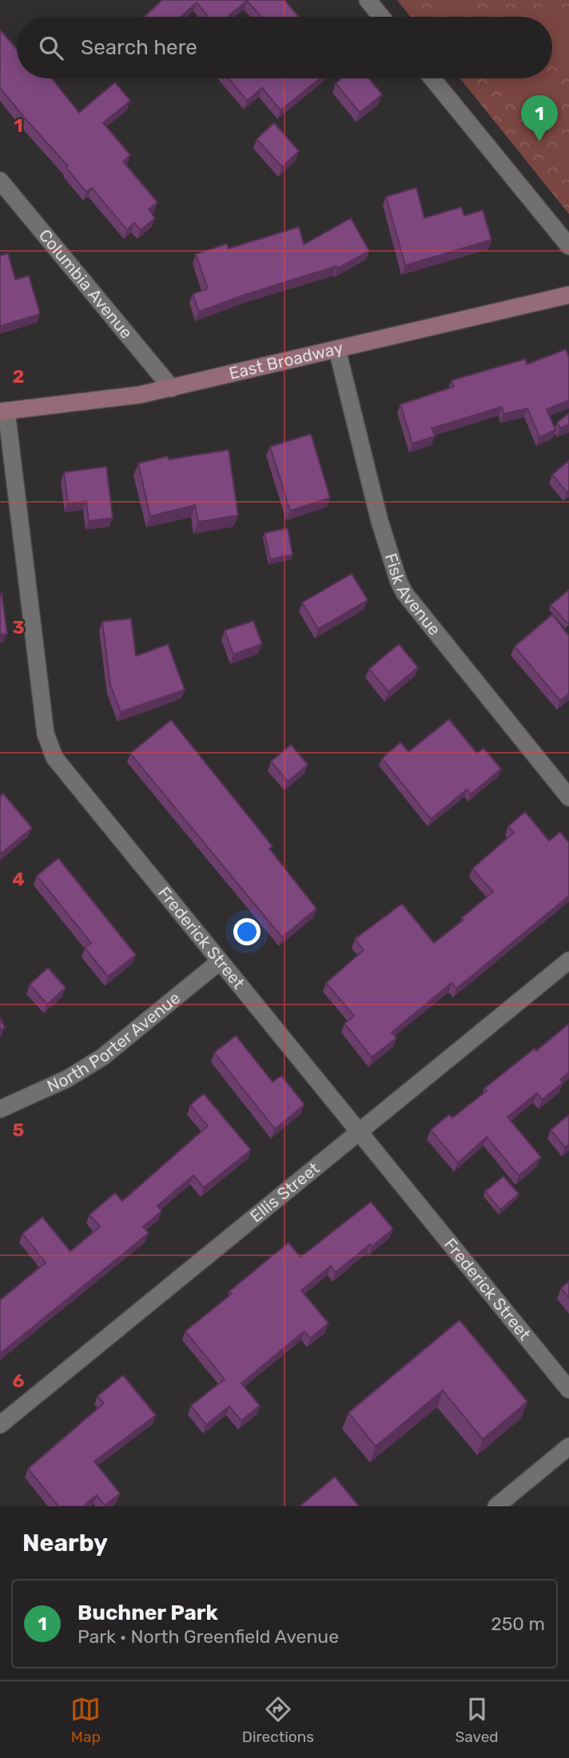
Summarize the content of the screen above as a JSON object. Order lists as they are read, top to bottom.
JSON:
{
  "streets": {
    "main road": ["East Broadway"],
    "street": [
      "Columbia Avenue",
      "Fisk Avenue",
      "Frederick Street",
      "North Porter Avenue",
      "Ellis Street"
    ]
  },
  "crossings": [
    ["Columbia Avenue", "East Broadway"],
    ["East Broadway", "Fisk Avenue"],
    ["East Broadway", "Frederick Street"],
    ["Frederick Street", "North Porter Avenue"],
    ["Frederick Street", "Ellis Street"]
  ],
  "page": {
    "search": "Search here",
    "pins": "1",
    "heading": "Nearby",
    "list": [
      {
        "mark": "1",
        "name": "Buchner Park",
        "note": "Park · North Greenfield Avenue",
        "value": "250 m"
      }
    ],
    "nav": ["Map", "Directions", "Saved"]
  },
  "grid": {
    "rows": [
      "1",
      "2",
      "3",
      "4",
      "5",
      "6"
    ]
  }
}
